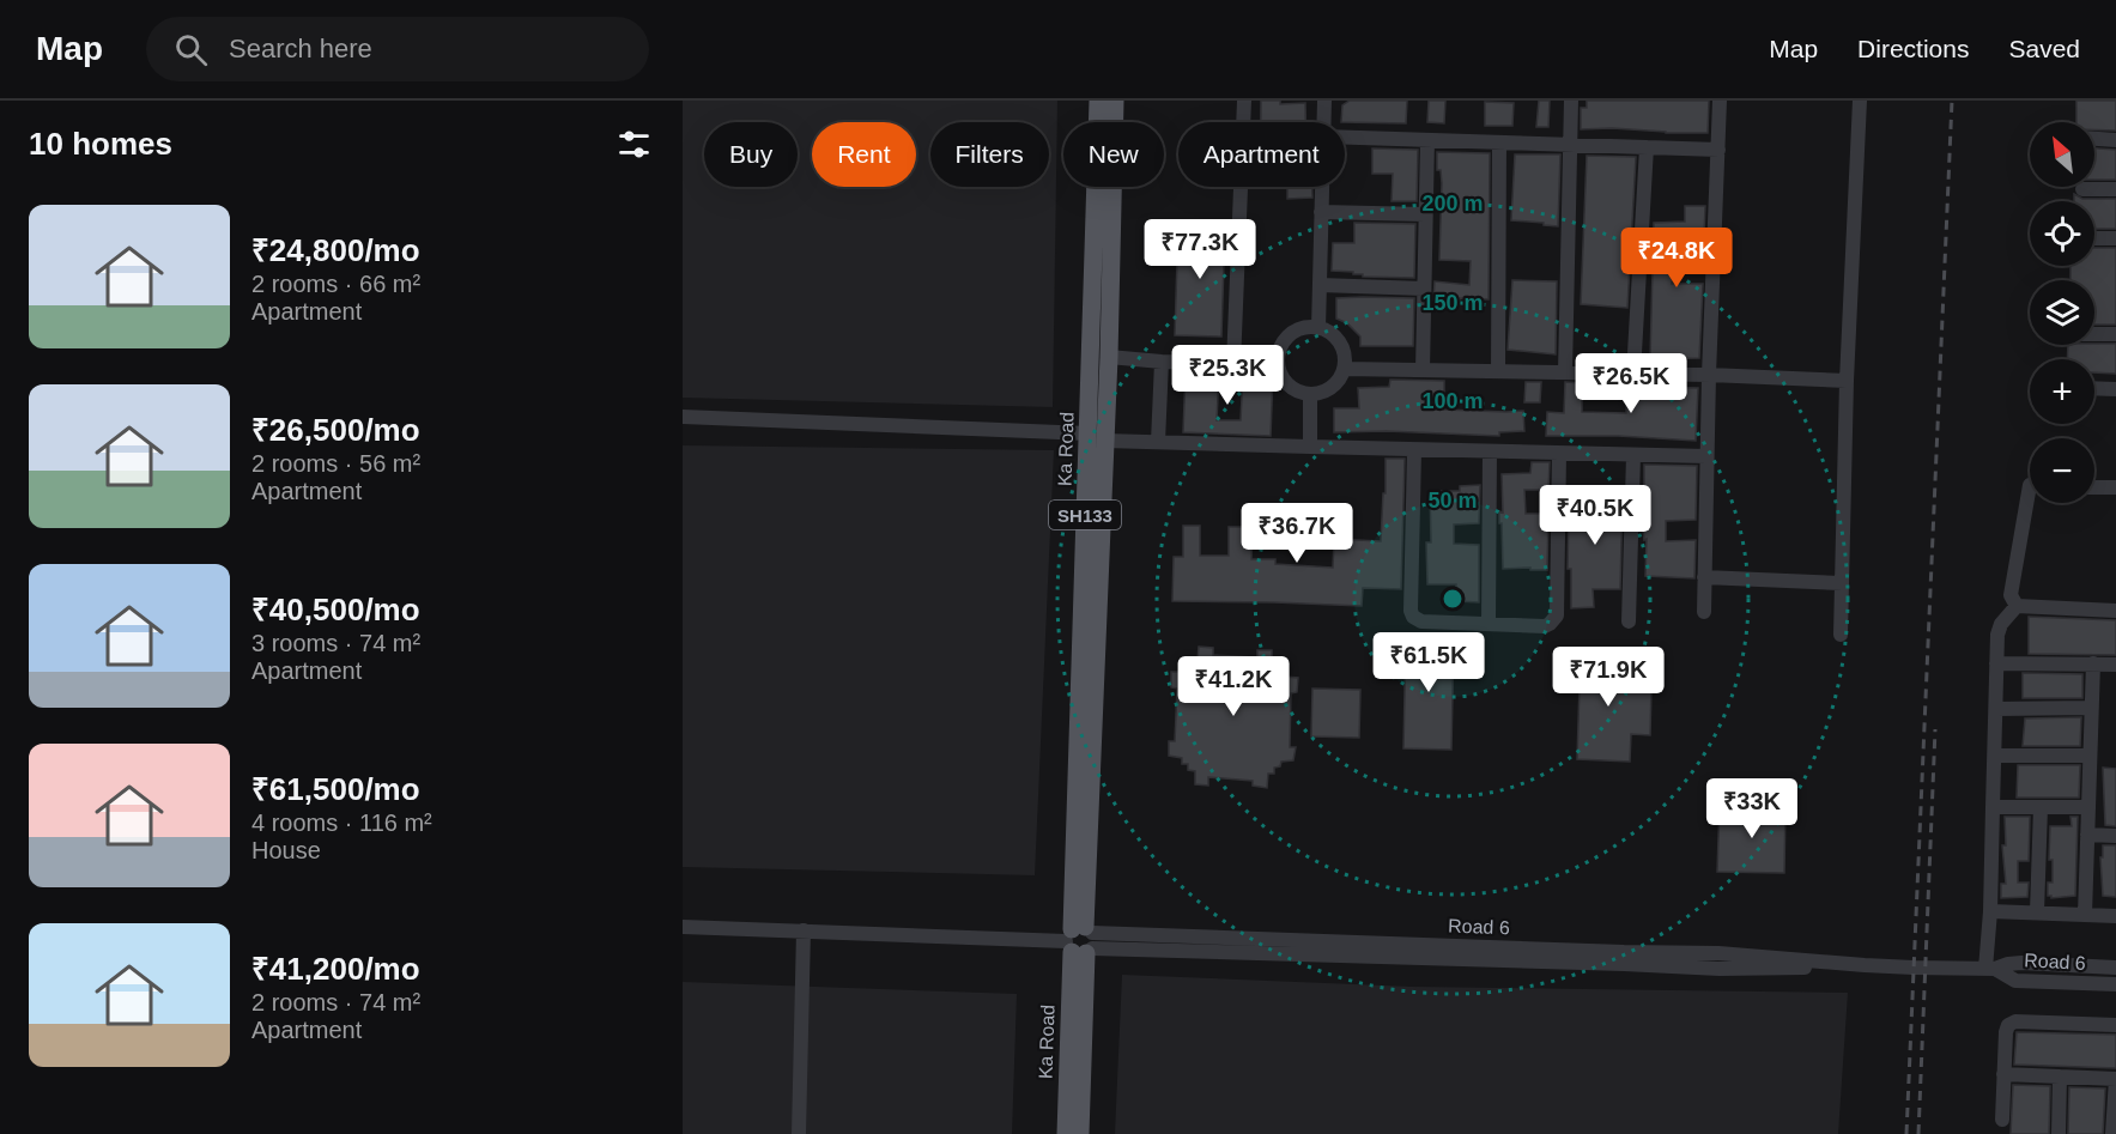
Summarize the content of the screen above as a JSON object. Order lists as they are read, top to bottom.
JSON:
{
  "streets": {
    "main road": ["Ka Road", "SH133"],
    "street": ["Road 6"]
  },
  "crossings": [
    ["Ka Road", "Road 6"]
  ],
  "north": "top left",
  "page": {
    "header": "Map",
    "search": "Search here",
    "nav": ["Map", "Directions", "Saved"],
    "heading": "10 homes",
    "map_buttons": ["+", "−"],
    "chip": [
      "Buy",
      "Rent",
      "Filters",
      "New",
      "Apartment"
    ],
    "list": [
      {
        "name": "₹24,800/mo",
        "note": "2 rooms · 66 m² · Apartment"
      },
      {
        "name": "₹26,500/mo",
        "note": "2 rooms · 56 m² · Apartment"
      },
      {
        "name": "₹40,500/mo",
        "note": "3 rooms · 74 m² · Apartment"
      },
      {
        "name": "₹61,500/mo",
        "note": "4 rooms · 116 m² · House"
      },
      {
        "name": "₹41,200/mo",
        "note": "2 rooms · 74 m² · Apartment"
      }
    ],
    "price": [
      "₹77.3K",
      "₹24.8K",
      "₹25.3K",
      "₹26.5K",
      "₹40.5K",
      "₹36.7K",
      "₹61.5K",
      "₹71.9K",
      "₹41.2K",
      "₹33K"
    ]
  },
  "rings": [
    "200 m",
    "150 m",
    "100 m",
    "50 m"
  ]
}
